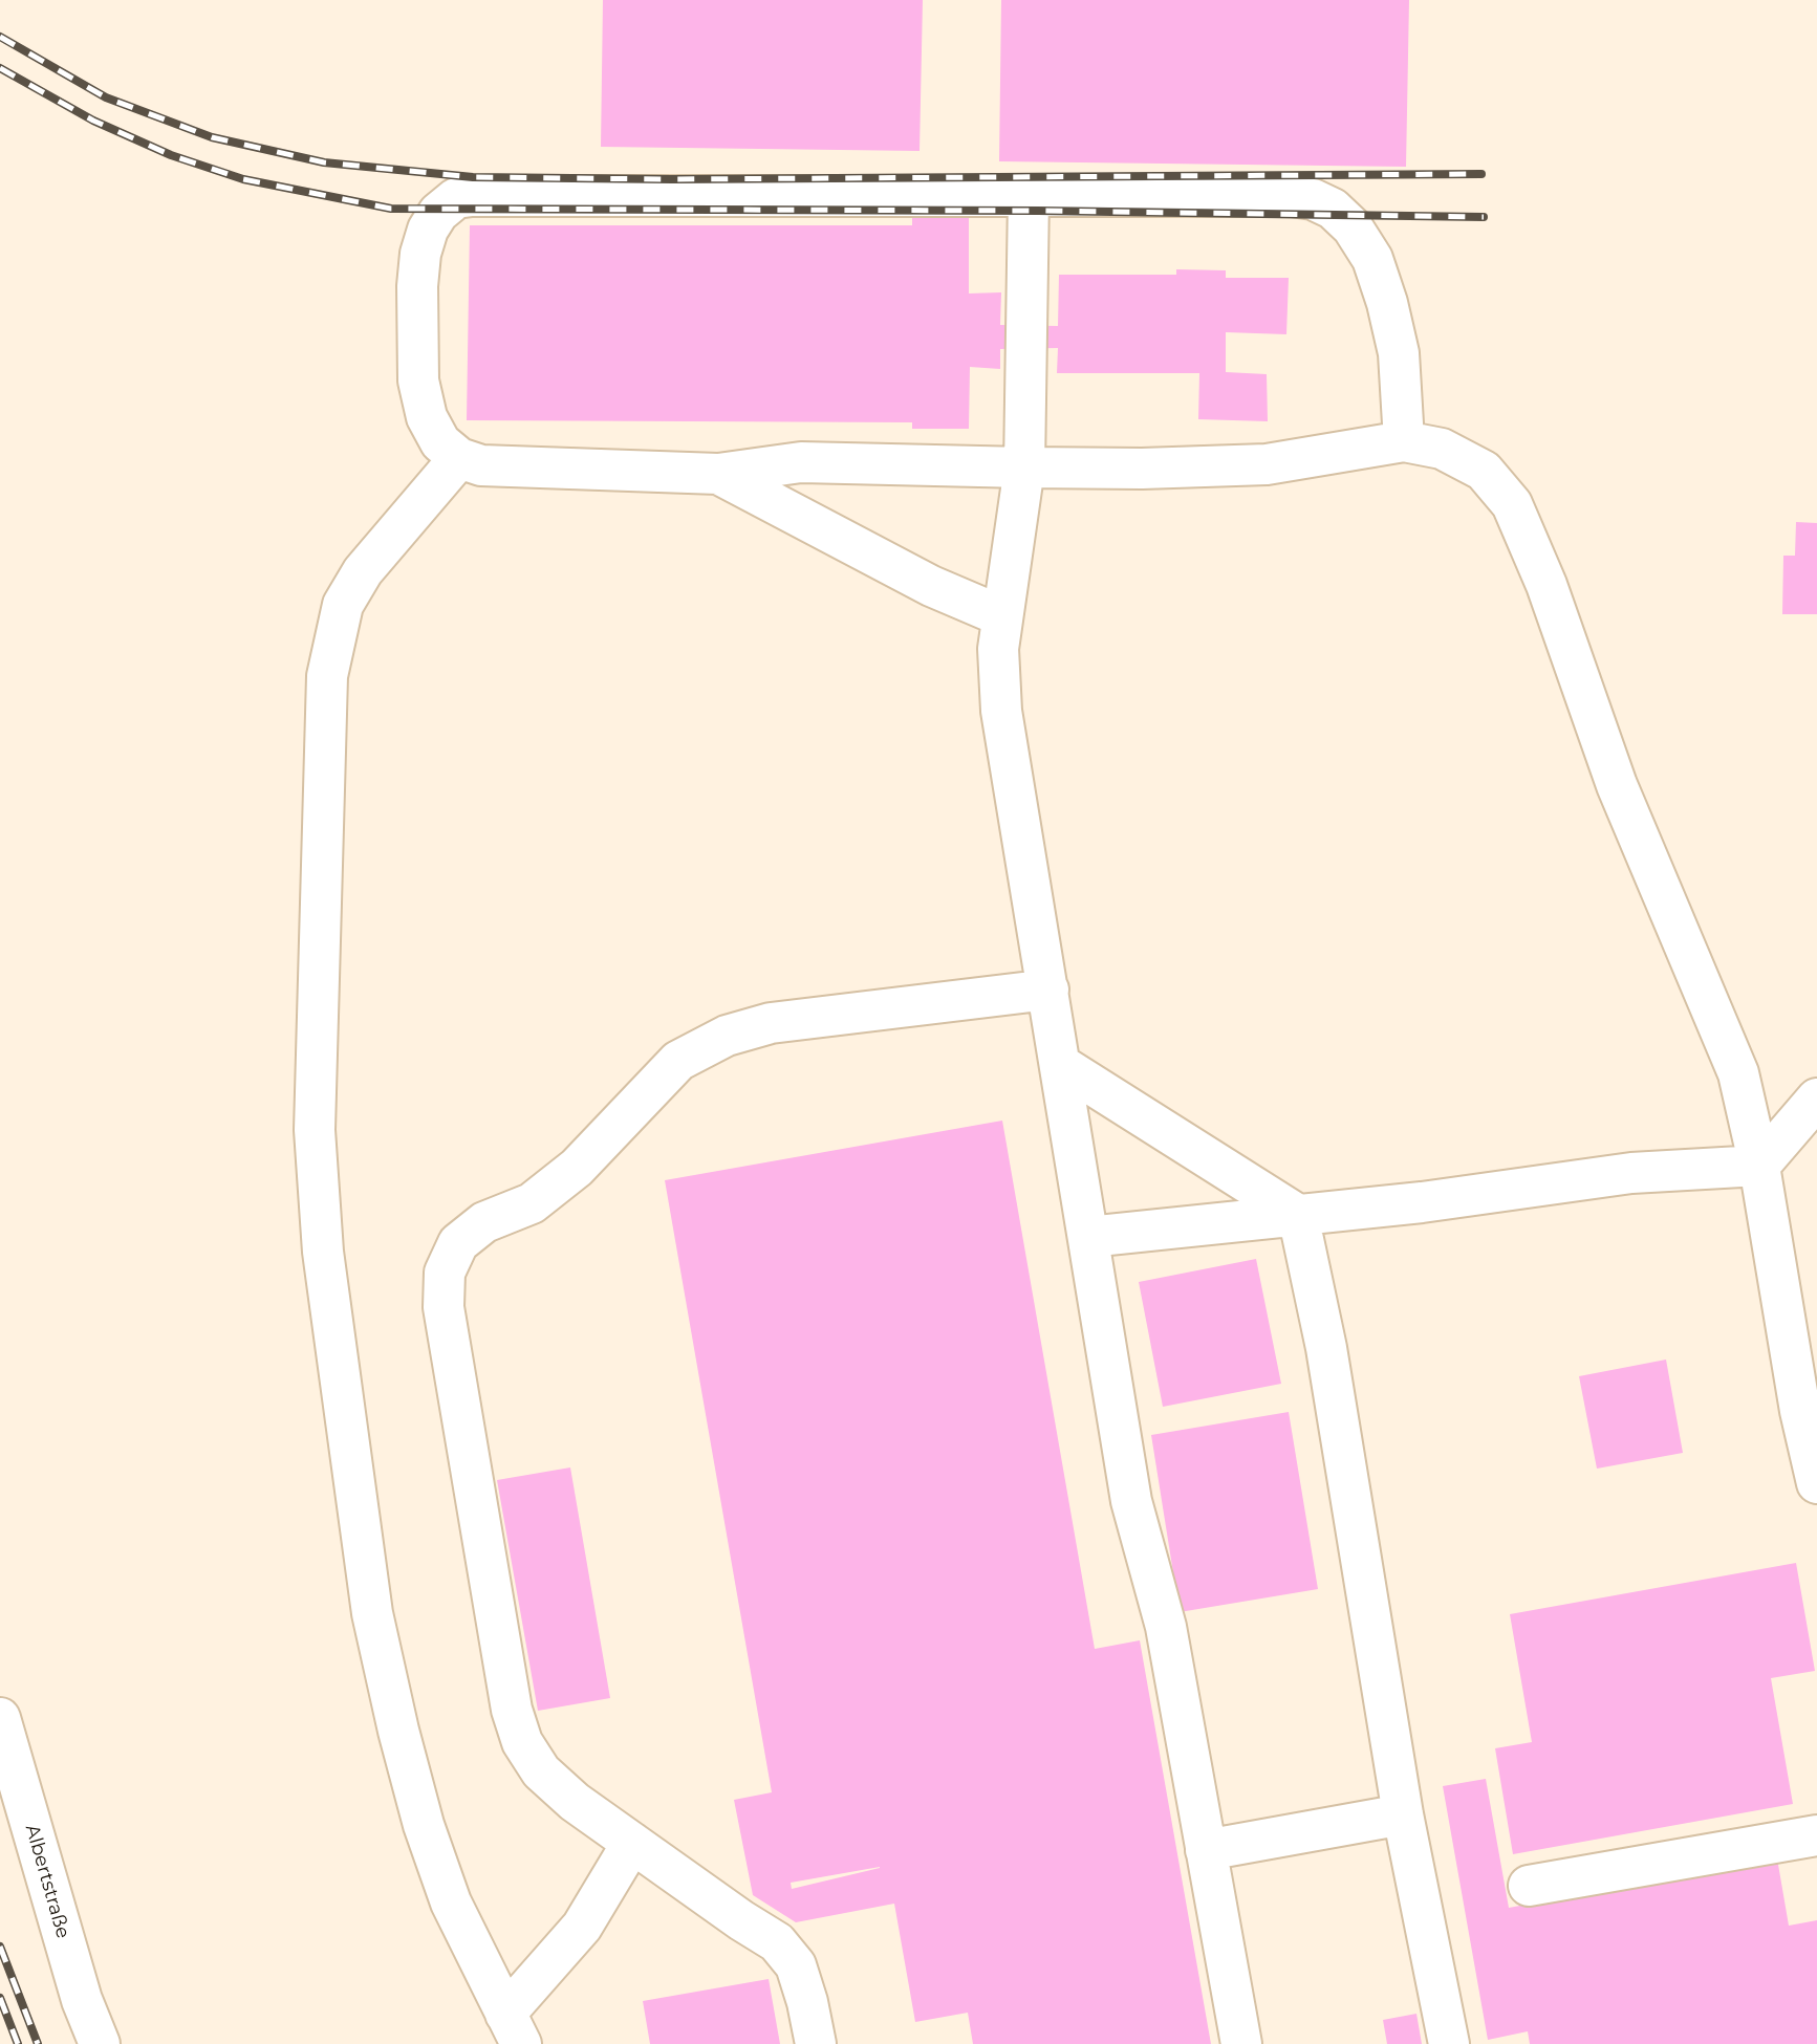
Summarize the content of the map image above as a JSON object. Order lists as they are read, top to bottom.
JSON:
{
  "streets": {
    "street": ["Albertstraße"]
  }
}
